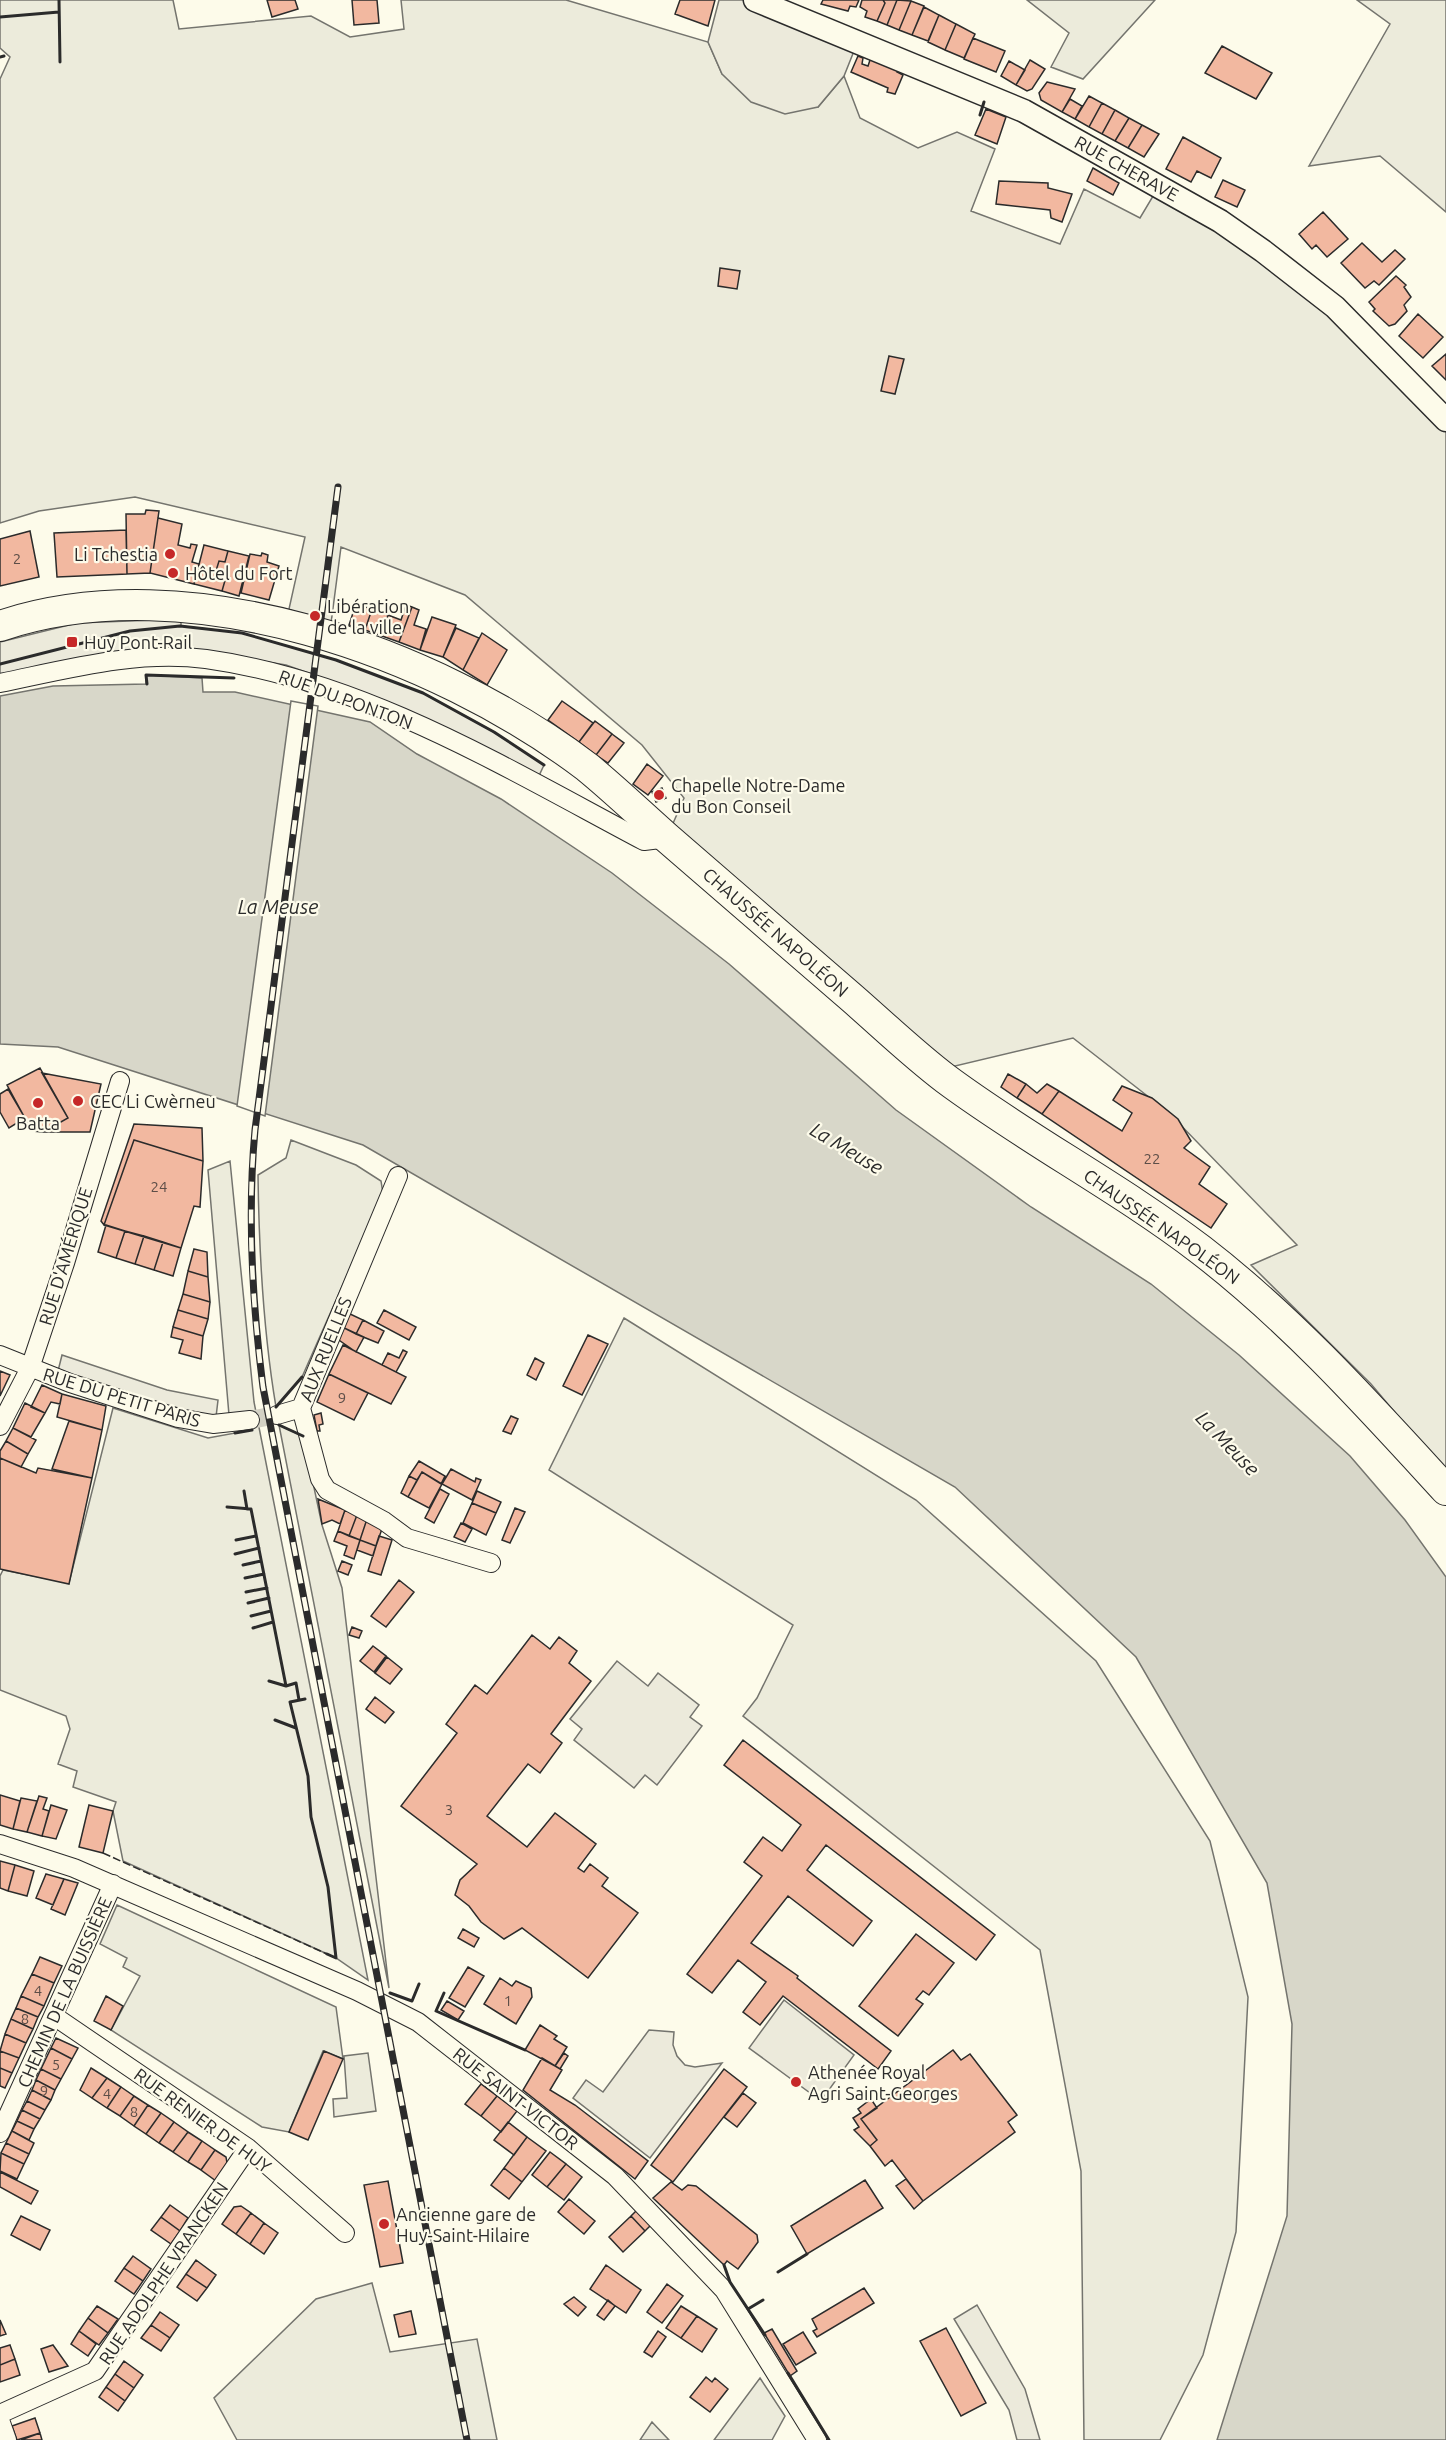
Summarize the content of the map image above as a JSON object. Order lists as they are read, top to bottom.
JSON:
{
  "streets": {
    "main road": ["CHAUSSÉE NAPOLÉON"],
    "street": [
      "RUE CHERAVE",
      "RUE DU PONTON",
      "RUE D'AMÉRIQUE",
      "AUX RUELLES",
      "RUE DU PETIT PARIS",
      "CHEMIN DE LA BUISSIÈRE",
      "RUE SAINT-VICTOR",
      "RUE RENIER DE HUY",
      "RUE ADOLPHE VRANCKEN"
    ]
  },
  "crossings": [
    ["RUE DU PONTON", "CHAUSSÉE NAPOLÉON"],
    ["RUE D'AMÉRIQUE", "RUE DU PETIT PARIS"],
    ["CHEMIN DE LA BUISSIÈRE", "RUE SAINT-VICTOR"],
    ["CHEMIN DE LA BUISSIÈRE", "RUE RENIER DE HUY"],
    ["RUE RENIER DE HUY", "RUE ADOLPHE VRANCKEN"]
  ],
  "water": ["La Meuse"],
  "places": {
    "other": [
      "Li Tchestia",
      "Hôtel du Fort",
      "Libération de la ville",
      "Chapelle Notre-Dame du Bon Conseil",
      "CEC Li Cwèrneu",
      "Batta",
      "Athenée Royal Agri Saint-Georges",
      "Ancienne gare de Huy-Saint-Hilaire"
    ],
    "transit": ["Huy Pont-Rail"]
  },
  "house_numbers": [
    "2",
    "22",
    "24",
    "9",
    "3",
    "4",
    "1",
    "8",
    "5",
    "9",
    "4",
    "8"
  ]
}
